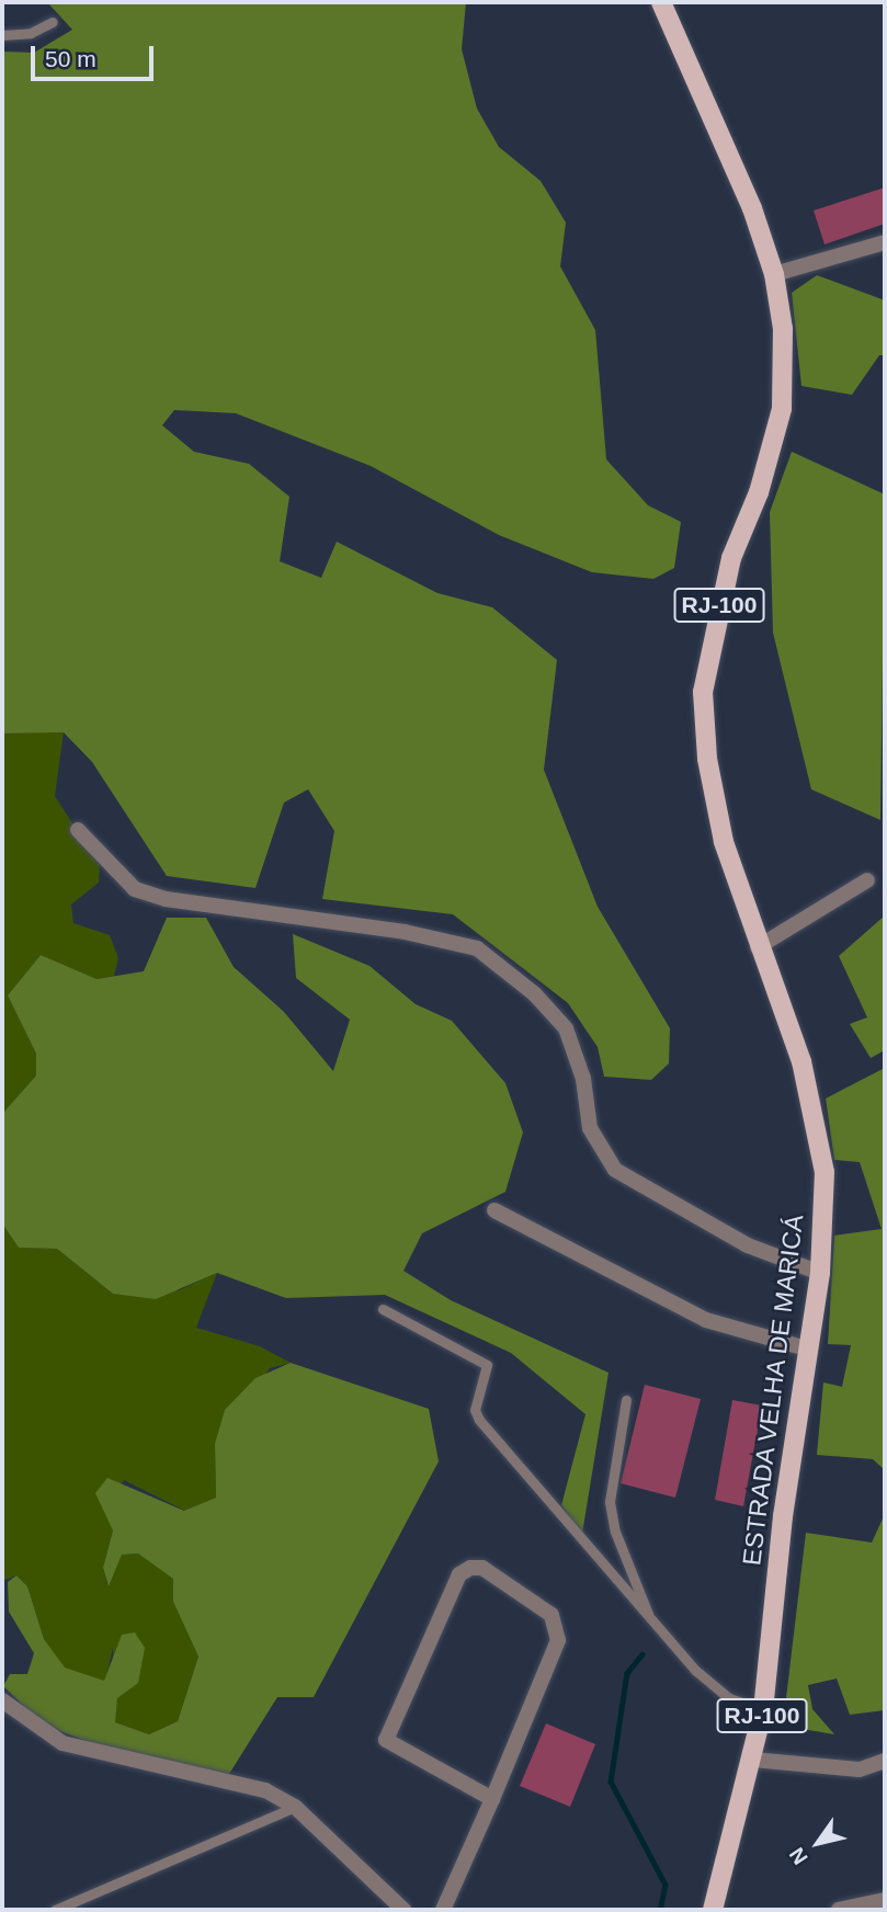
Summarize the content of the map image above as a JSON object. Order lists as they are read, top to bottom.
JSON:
{
  "streets": {
    "main road": ["RJ-100", "ESTRADA VELHA DE MARICÁ"]
  },
  "scale_bar": "50 m",
  "north": "bottom left"
}
